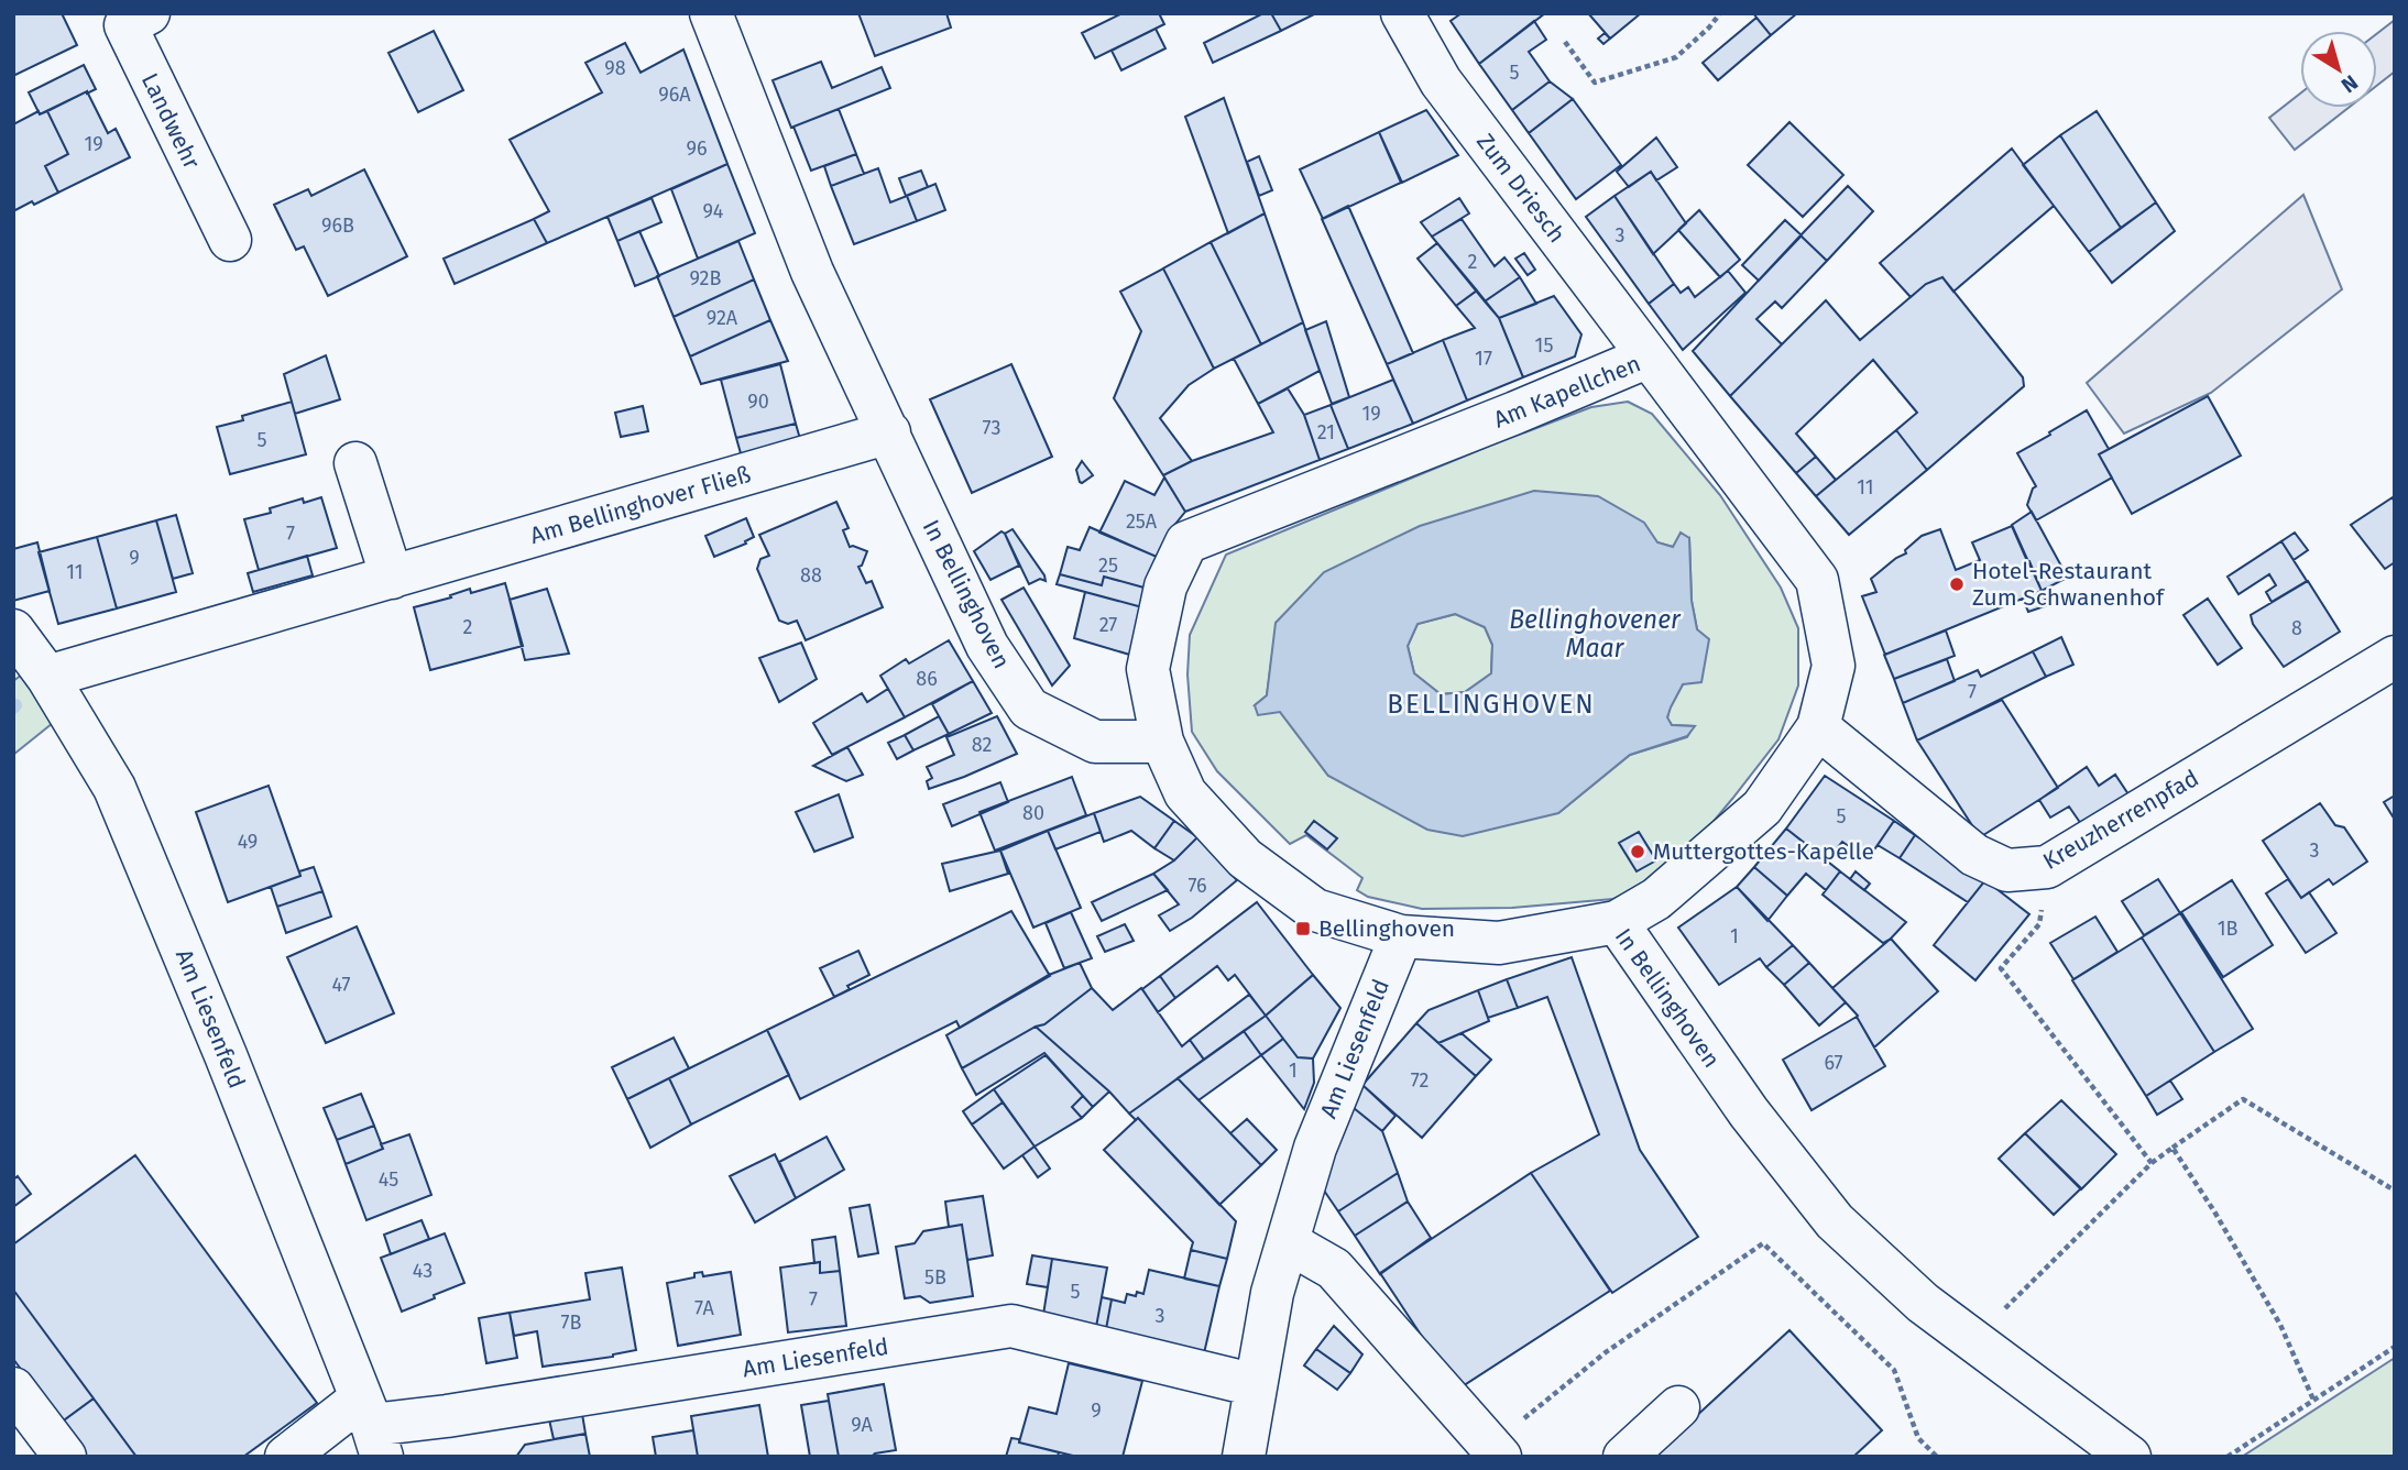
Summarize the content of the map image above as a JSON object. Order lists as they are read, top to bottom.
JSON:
{
  "streets": {
    "street": [
      "Landwehr",
      "Zum Driesch",
      "Am Kapellchen",
      "Am Bellinghover Fließ",
      "In Bellinghoven",
      "Kreuzherrenpfad",
      "Am Liesenfeld"
    ]
  },
  "crossings": [
    ["Zum Driesch", "Am Kapellchen"],
    ["Am Kapellchen", "In Bellinghoven"],
    ["Am Kapellchen", "Kreuzherrenpfad"],
    ["Am Bellinghover Fließ", "In Bellinghoven"],
    ["Am Bellinghover Fließ", "Am Liesenfeld"],
    ["In Bellinghoven", "Am Liesenfeld"]
  ],
  "districts": ["BELLINGHOVEN"],
  "water": ["Bellinghovener Maar"],
  "places": {
    "other": ["Hotel-Restaurant Zum Schwanenhof", "Muttergottes-Kapelle"],
    "transit": ["Bellinghoven"]
  },
  "house_numbers": [
    "98",
    "5",
    "96A",
    "19",
    "96",
    "94",
    "96B",
    "3",
    "2",
    "92B",
    "92A",
    "15",
    "17",
    "90",
    "19",
    "73",
    "21",
    "5",
    "11",
    "25A",
    "7",
    "9",
    "25",
    "11",
    "88",
    "27",
    "2",
    "8",
    "86",
    "7",
    "82",
    "80",
    "5",
    "49",
    "3",
    "76",
    "1B",
    "1",
    "47",
    "67",
    "1",
    "72",
    "45",
    "43",
    "5B",
    "5",
    "7",
    "7A",
    "3",
    "7B",
    "9",
    "9A"
  ],
  "north": "bottom right"
}
